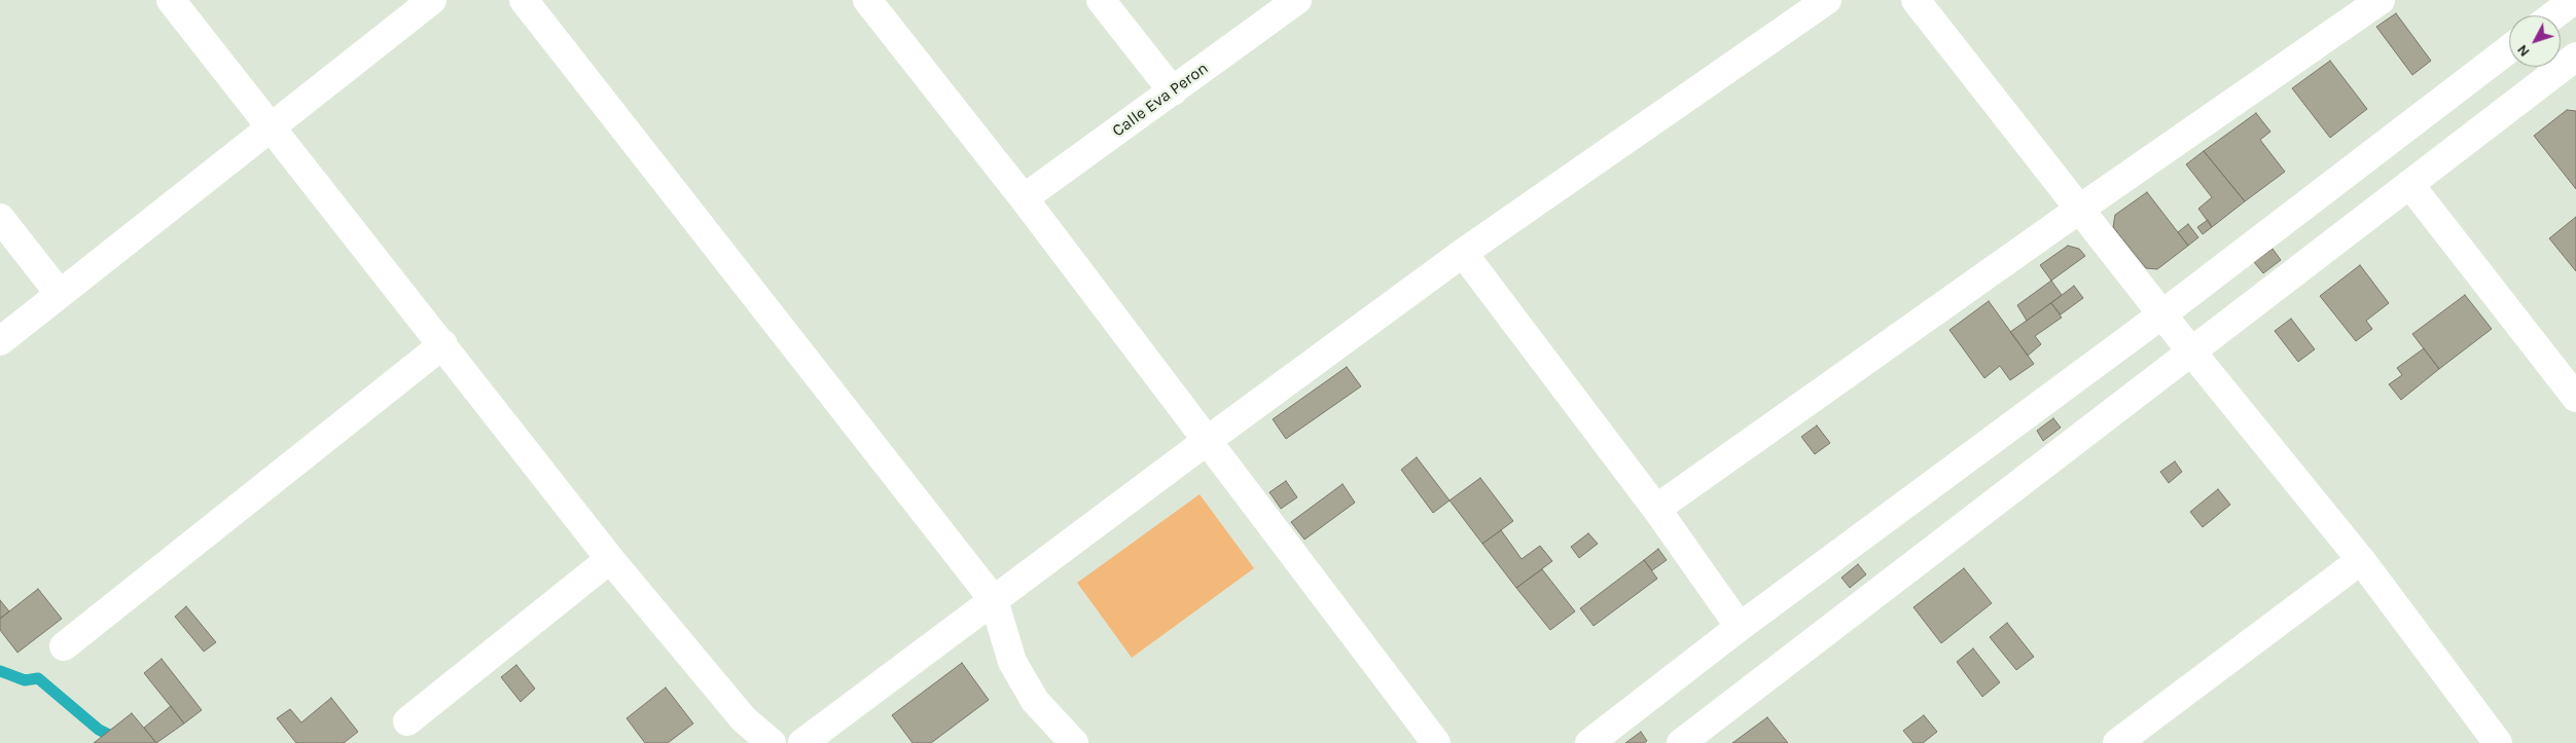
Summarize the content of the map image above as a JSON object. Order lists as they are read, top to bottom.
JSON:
{
  "streets": {
    "street": ["Calle Eva Peron"]
  },
  "north": "bottom left"
}
